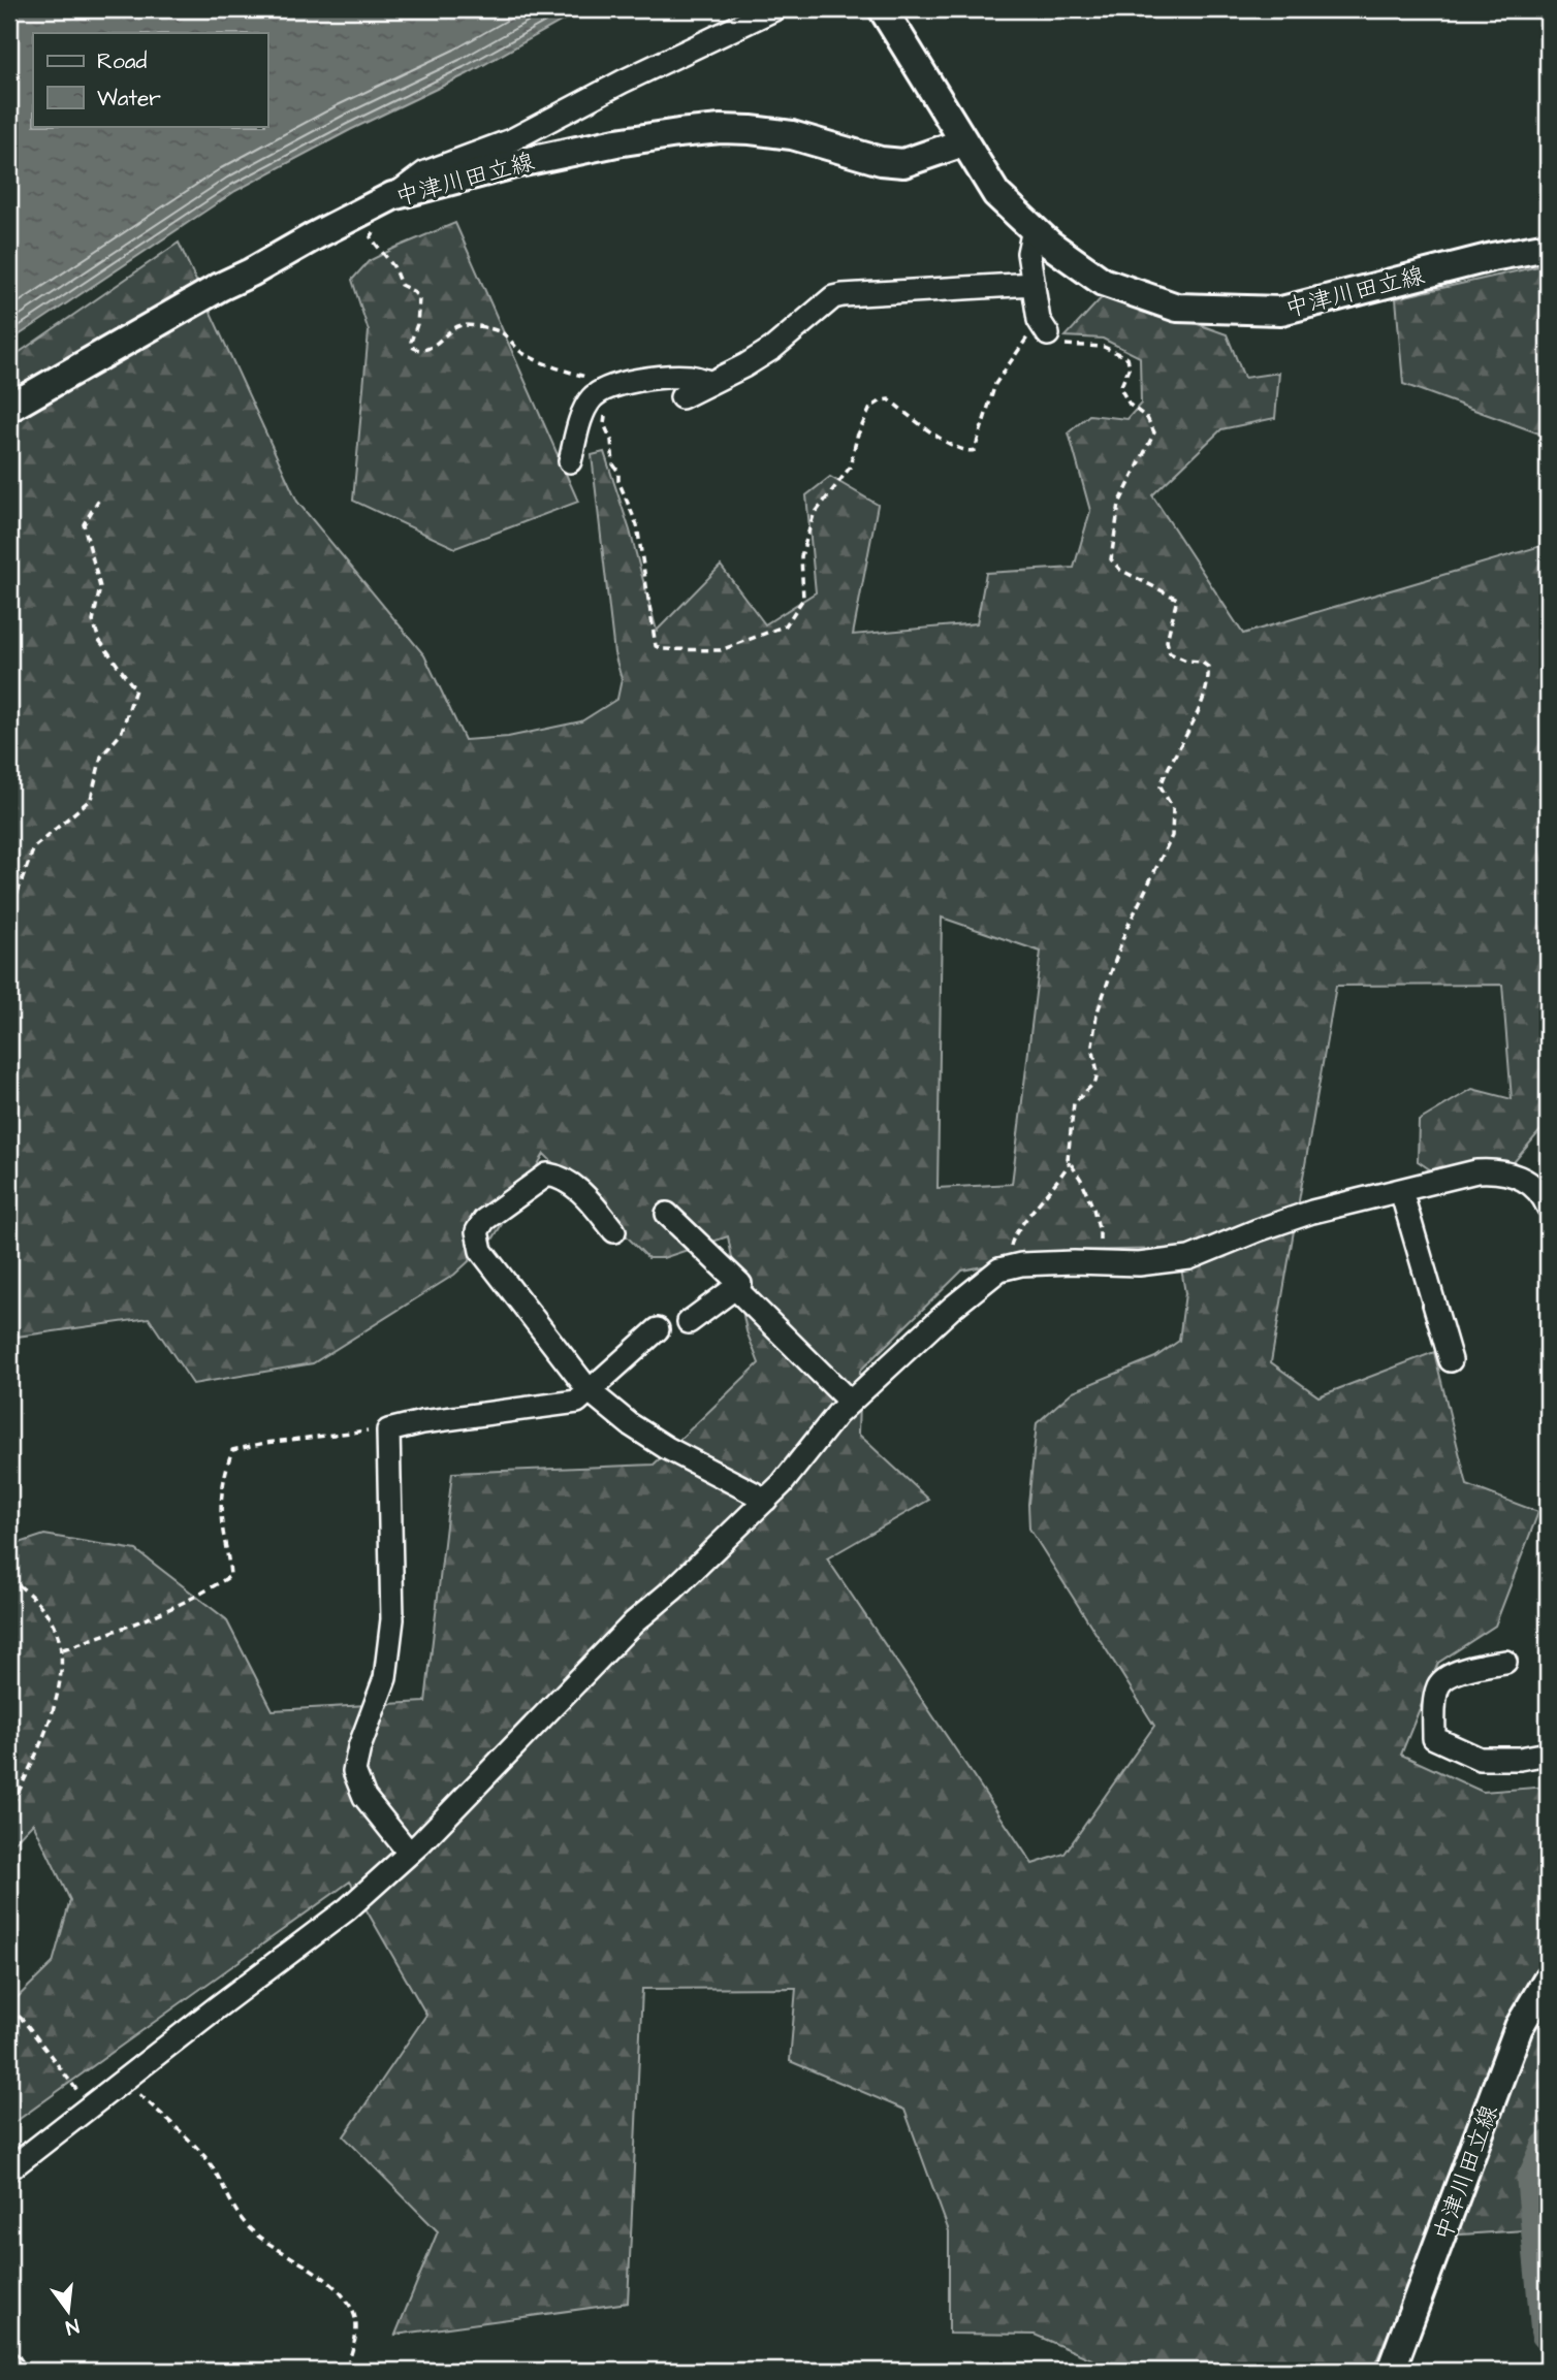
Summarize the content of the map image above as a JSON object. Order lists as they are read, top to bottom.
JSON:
{
  "streets": {
    "main road": ["中津川田立線"]
  },
  "legend": ["Road", "Water"],
  "north": "bottom"
}
